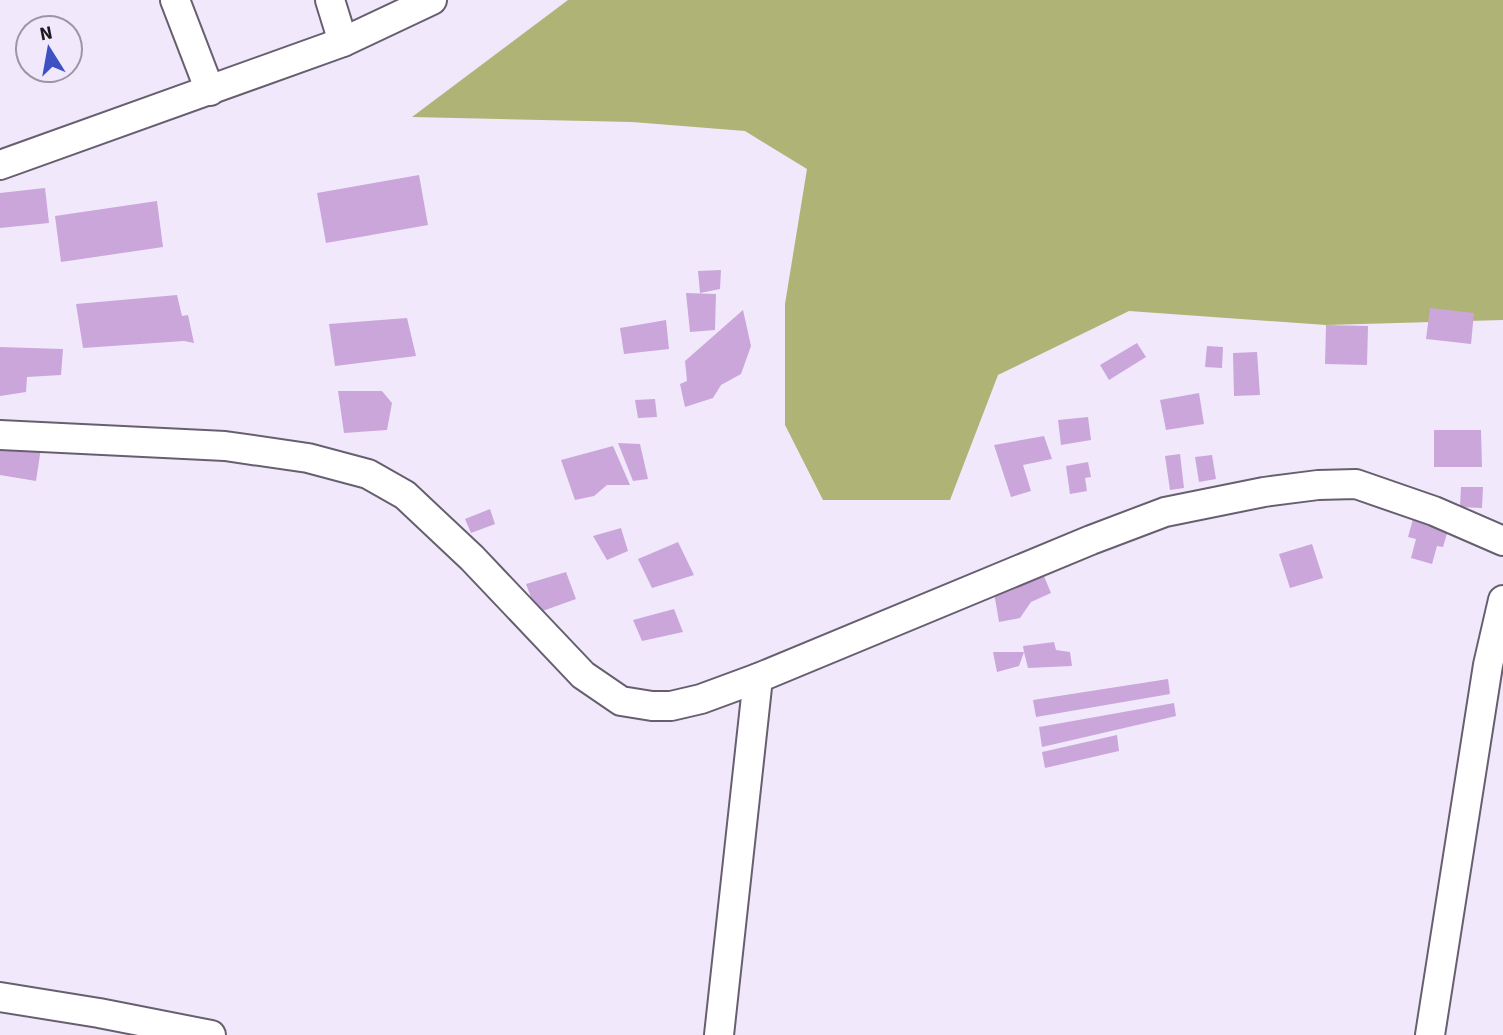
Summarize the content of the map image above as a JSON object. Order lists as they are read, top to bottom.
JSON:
{
  "north": "top"
}
